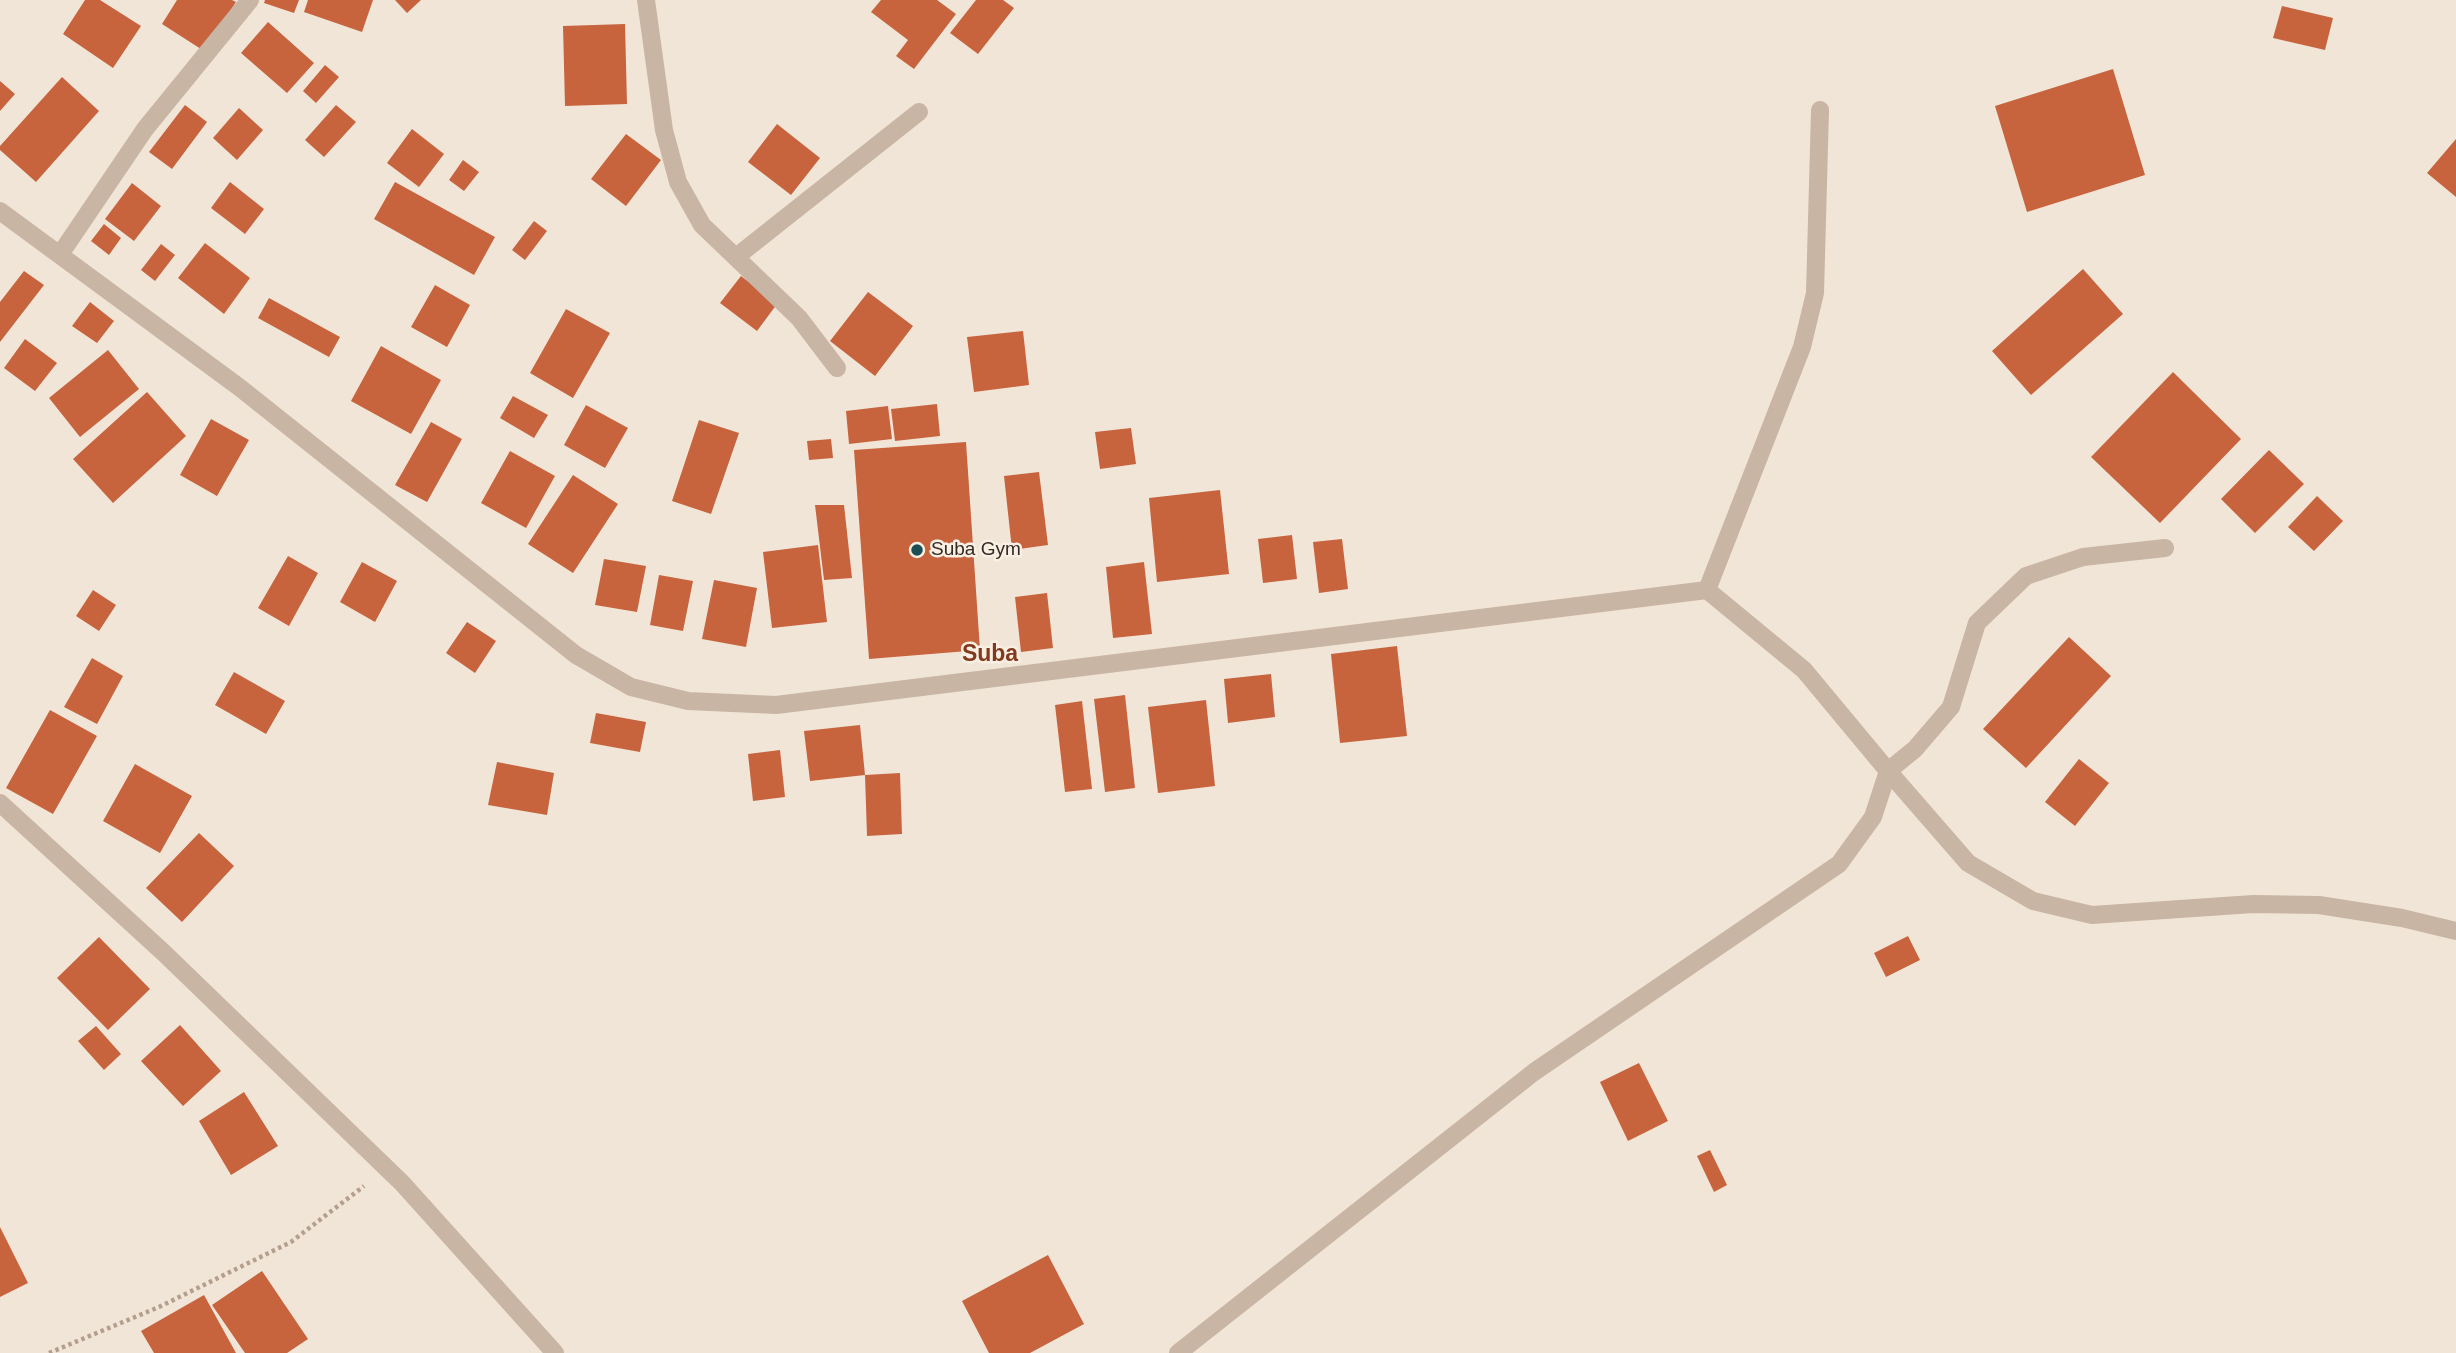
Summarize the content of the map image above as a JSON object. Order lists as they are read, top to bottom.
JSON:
{
  "districts": ["Suba"],
  "places": ["Suba Gym"]
}
